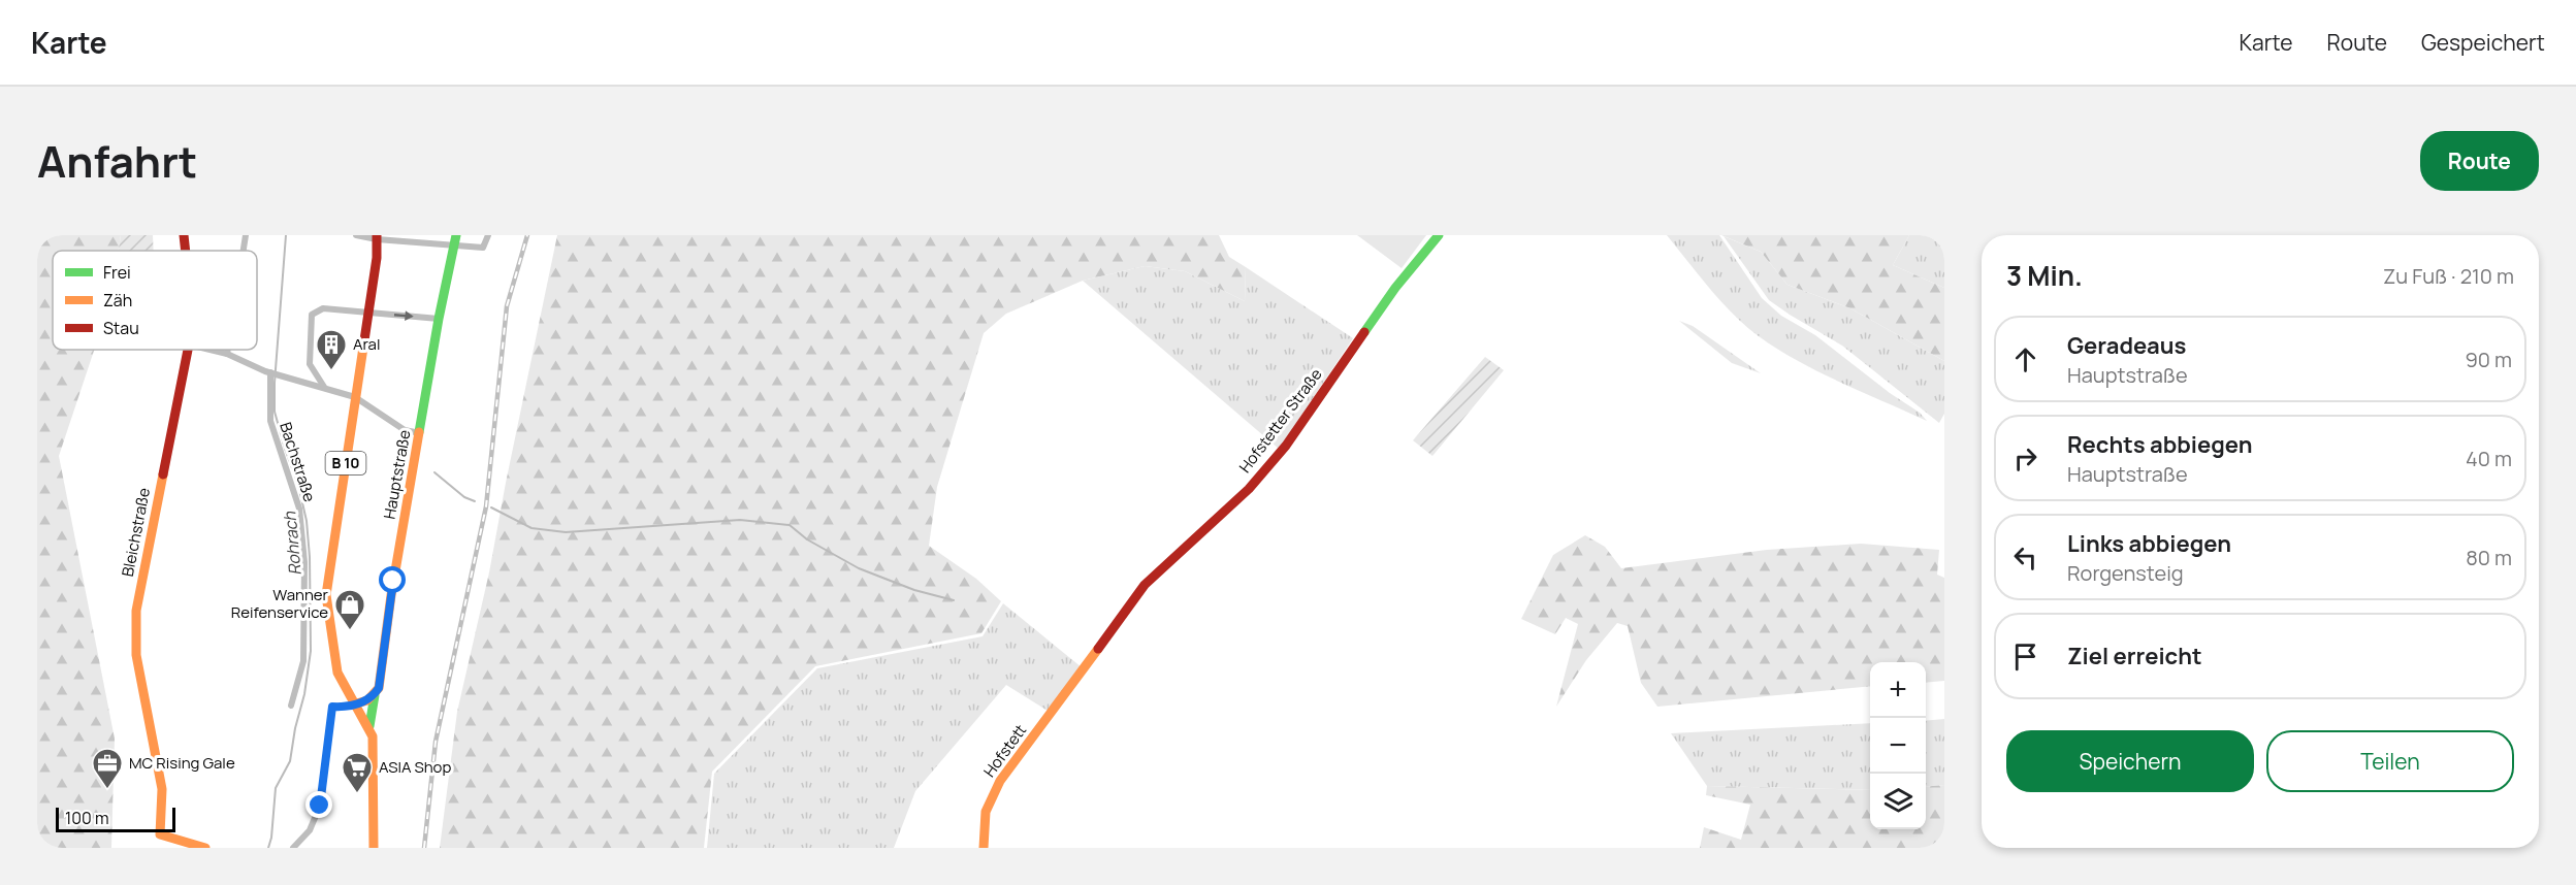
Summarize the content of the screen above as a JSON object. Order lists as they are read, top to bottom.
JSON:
{
  "streets": {
    "street": [
      "Hofstetter Straße",
      "Bachstraße",
      "B 10",
      "Hauptstraße",
      "Bleichstraße",
      "Hofstett"
    ]
  },
  "crossings": [
    ["Hofstetter Straße", "Hofstett"],
    ["B 10", "Hauptstraße"]
  ],
  "water": ["Rohrach"],
  "places": {
    "building": ["Aral"],
    "shop": ["Wanner Reifenservice"],
    "office": ["MC Rising Gale"],
    "supermarket": ["ASIA Shop"]
  },
  "legend": ["Frei", "Zäh", "Stau"],
  "scale_bar": "100 m",
  "page": {
    "header": "Karte",
    "nav": ["Karte", "Route", "Gespeichert"],
    "title": "Anfahrt",
    "buttons": [
      "Route",
      ["Speichern", "Teilen"]
    ],
    "heading": ["3 Min.", "Zu Fuß · 210 m"],
    "list": [
      ["Geradeaus", "Hauptstraße", "90 m"],
      ["Rechts abbiegen", "Hauptstraße", "40 m"],
      ["Links abbiegen", "Rorgensteig", "80 m"],
      "Ziel erreicht"
    ],
    "map_buttons": ["+", "−"],
    "scale": "100 m"
  }
}
